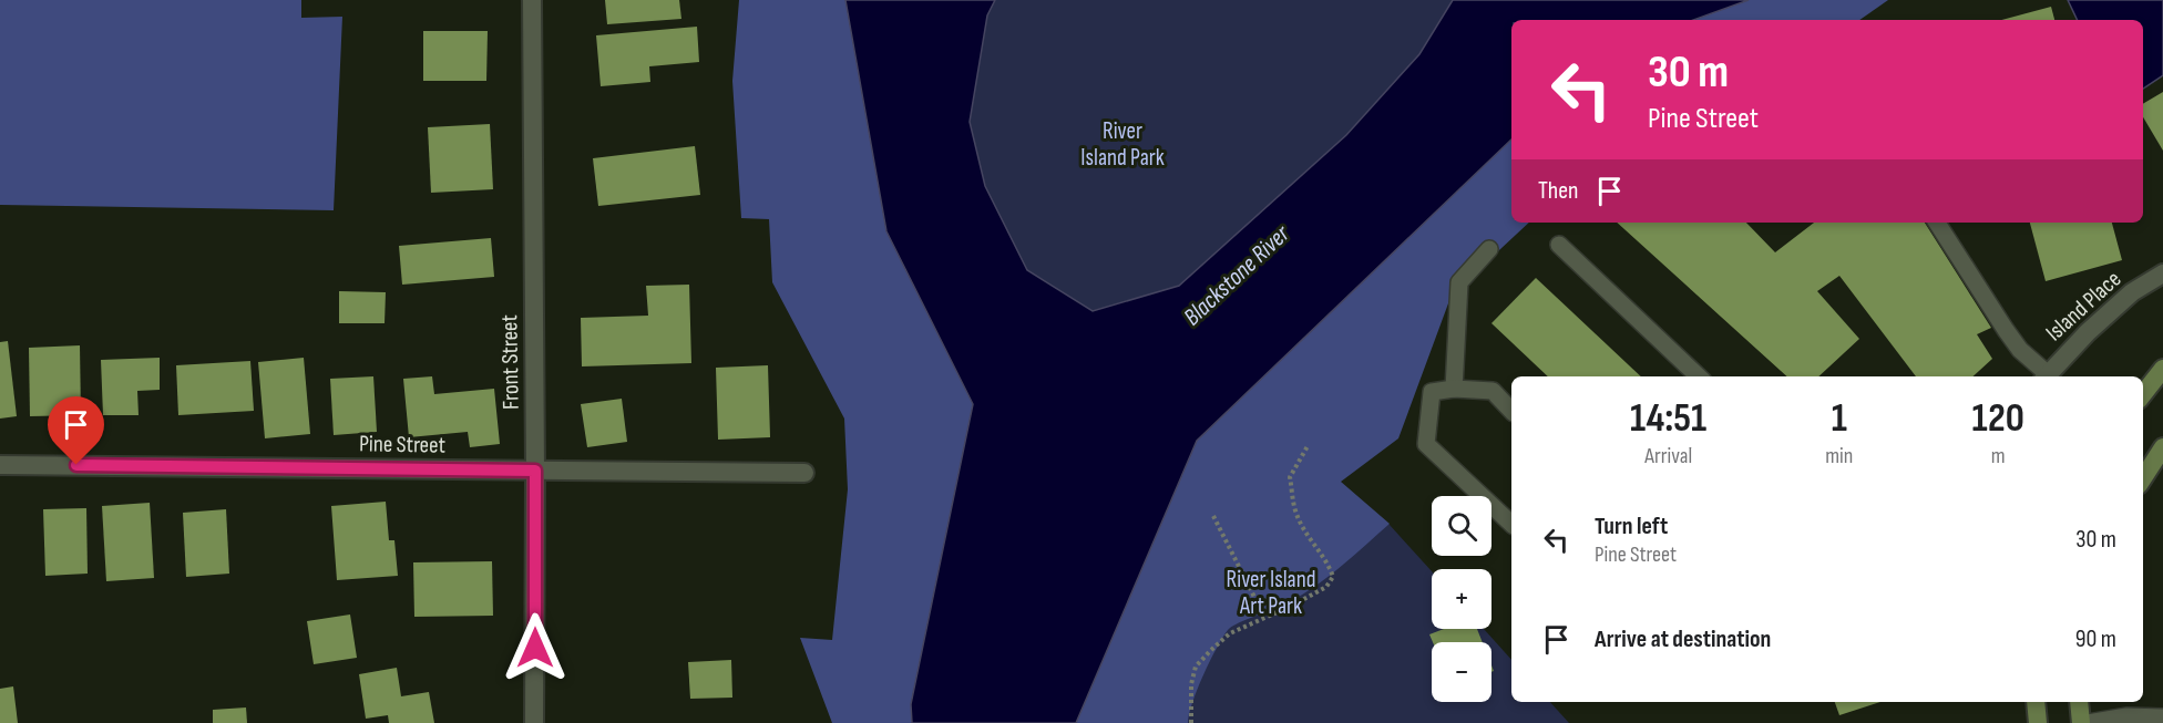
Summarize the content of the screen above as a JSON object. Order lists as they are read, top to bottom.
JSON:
{
  "streets": {
    "street": ["Island Place", "Front Street", "Pine Street"]
  },
  "crossings": [
    ["Front Street", "Pine Street"]
  ],
  "water": ["Blackstone River"],
  "parks": ["River Island Park", "River Island Art Park"],
  "page": {
    "turn": ["30 m", "Pine Street"],
    "then": "Then",
    "eta": [
      "14:51",
      "Arrival",
      "1",
      "min",
      "120",
      "m"
    ],
    "list": [
      {
        "name": "Turn left",
        "note": "Pine Street",
        "value": "30 m"
      },
      {
        "name": "Arrive at destination",
        "value": "90 m"
      }
    ],
    "map_buttons": ["+", "−"]
  }
}
